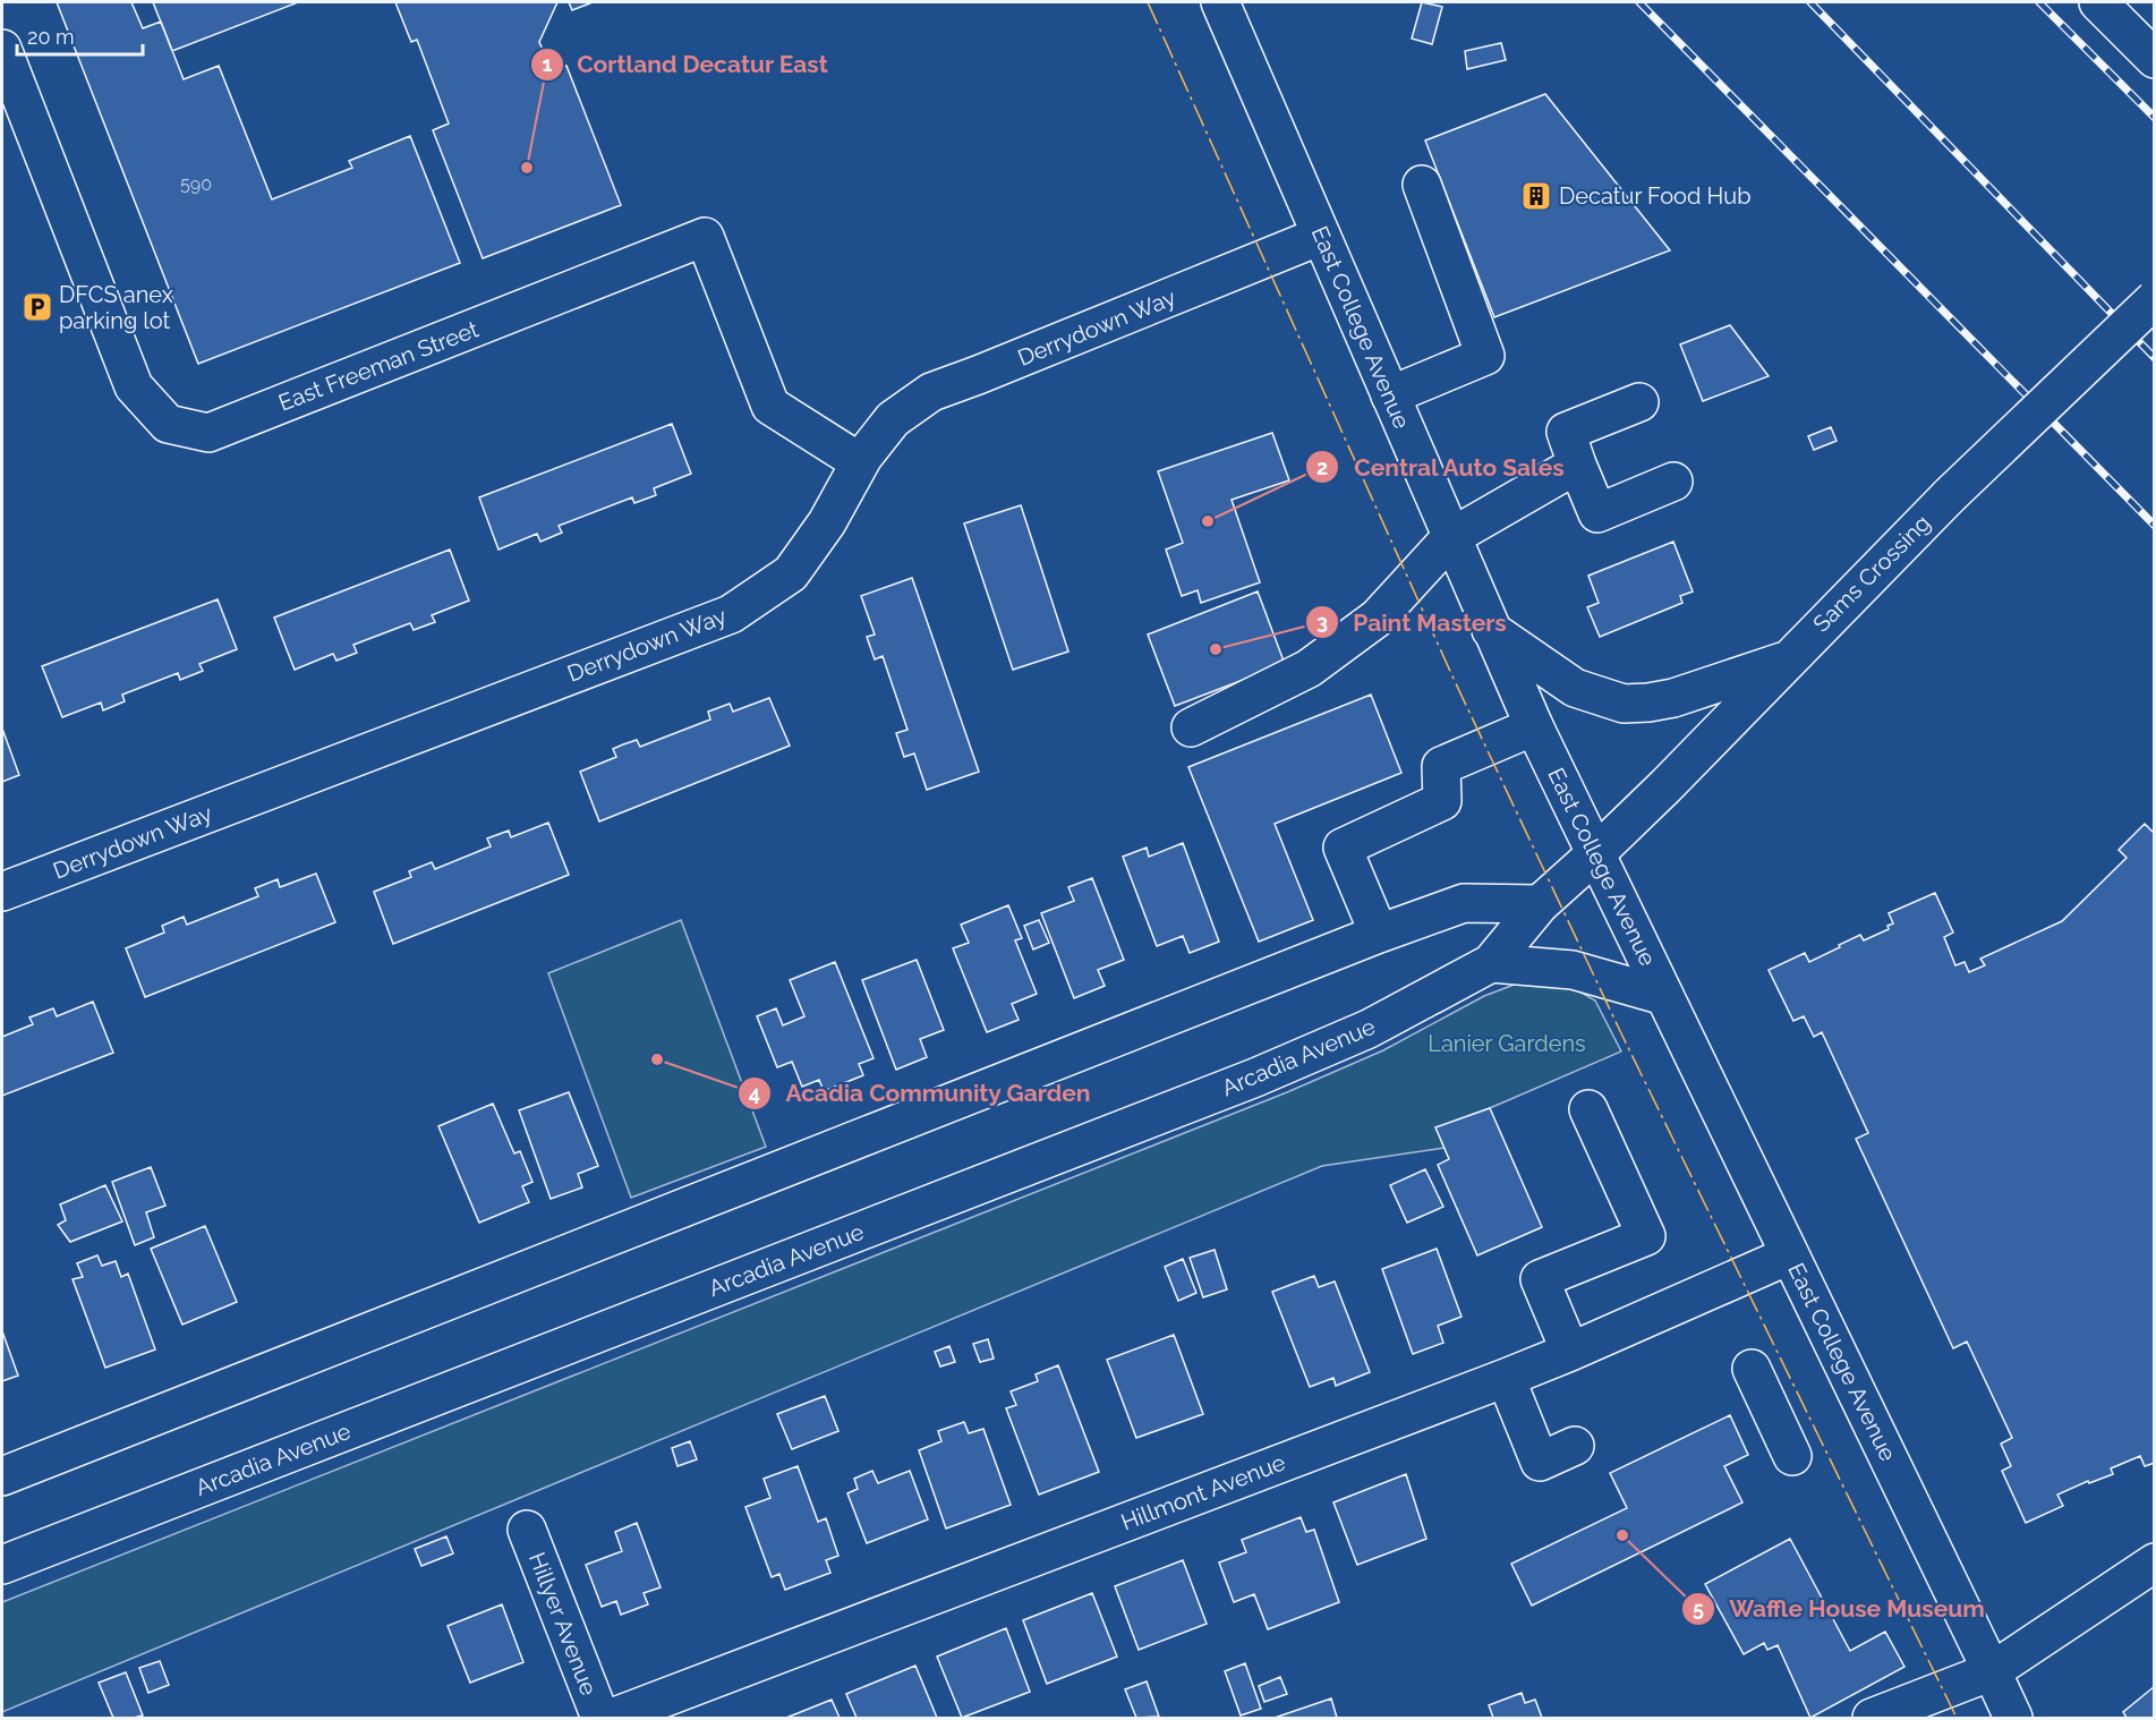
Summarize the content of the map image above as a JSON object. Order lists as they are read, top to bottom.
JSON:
{
  "streets": {
    "street": [
      "Derrydown Way",
      "East College Avenue",
      "East Freeman Street",
      "Sams Crossing",
      "Arcadia Avenue",
      "Hillmont Avenue",
      "Hillyer Avenue"
    ]
  },
  "crossings": [
    ["Derrydown Way", "East College Avenue"],
    ["Derrydown Way", "East Freeman Street"],
    ["East College Avenue", "Sams Crossing"],
    ["East College Avenue", "Arcadia Avenue"],
    ["East College Avenue", "Hillmont Avenue"],
    ["Sams Crossing", "Arcadia Avenue"]
  ],
  "parks": ["Lanier Gardens"],
  "places": {
    "other": [
      "Cortland Decatur East",
      "Central Auto Sales",
      "Paint Masters",
      "Acadia Community Garden",
      "Waffle House Museum"
    ],
    "building": ["Decatur Food Hub"],
    "parking": ["DFCS anex parking lot"]
  },
  "house_numbers": ["590"],
  "scale_bar": "20 m"
}
